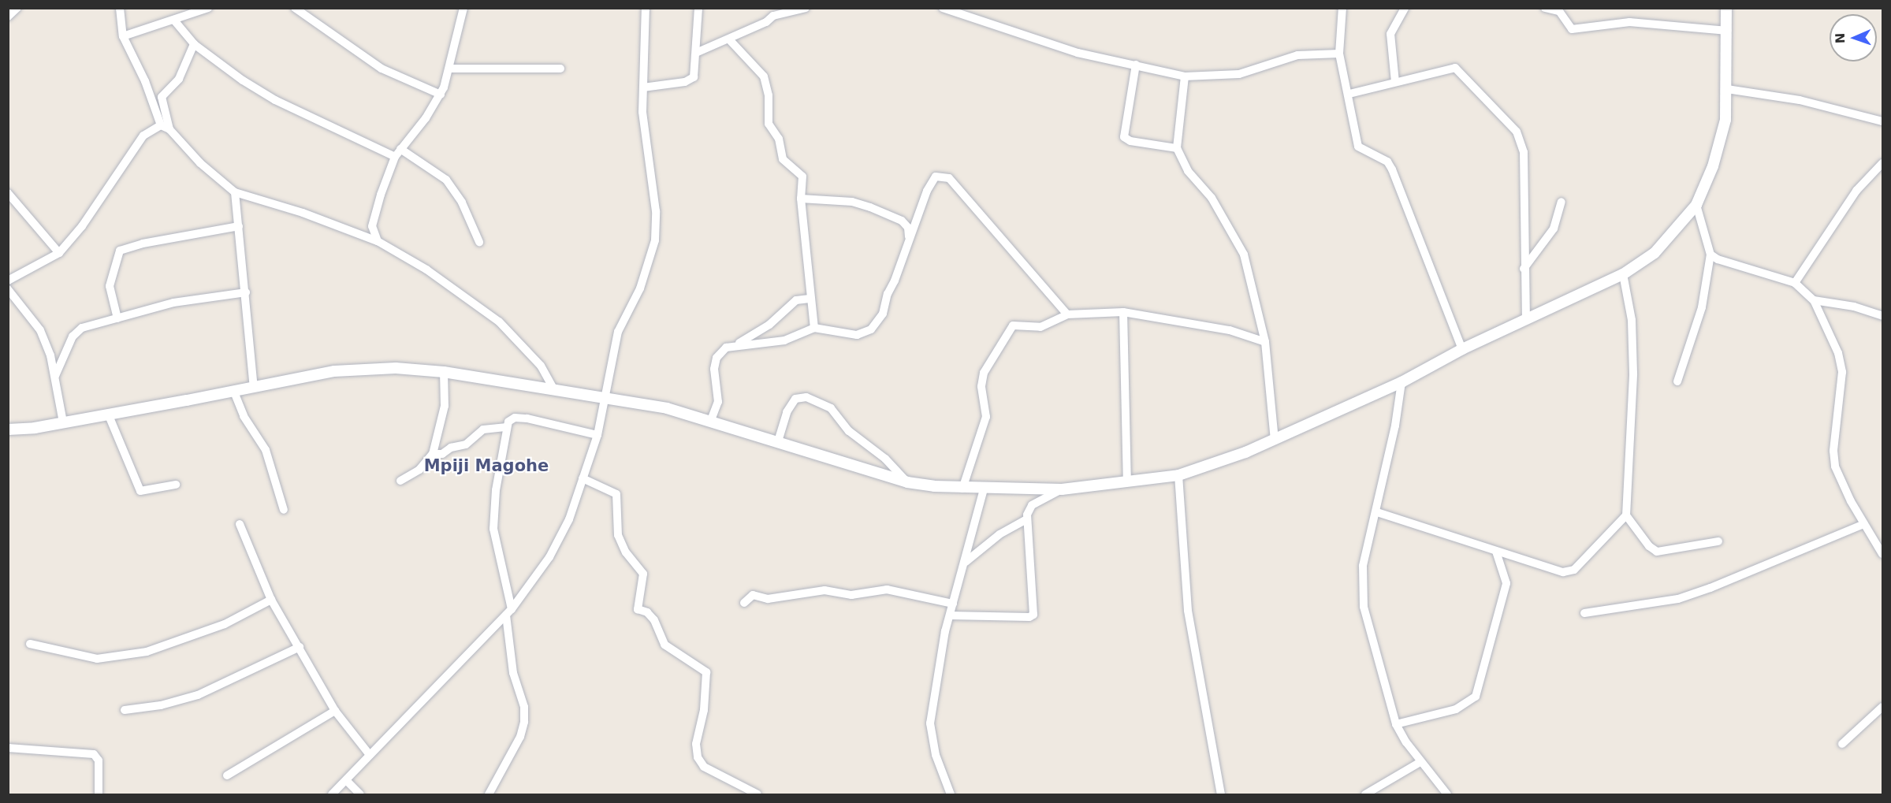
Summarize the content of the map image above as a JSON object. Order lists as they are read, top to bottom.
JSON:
{
  "districts": ["Mpiji Magohe"],
  "north": "left"
}
